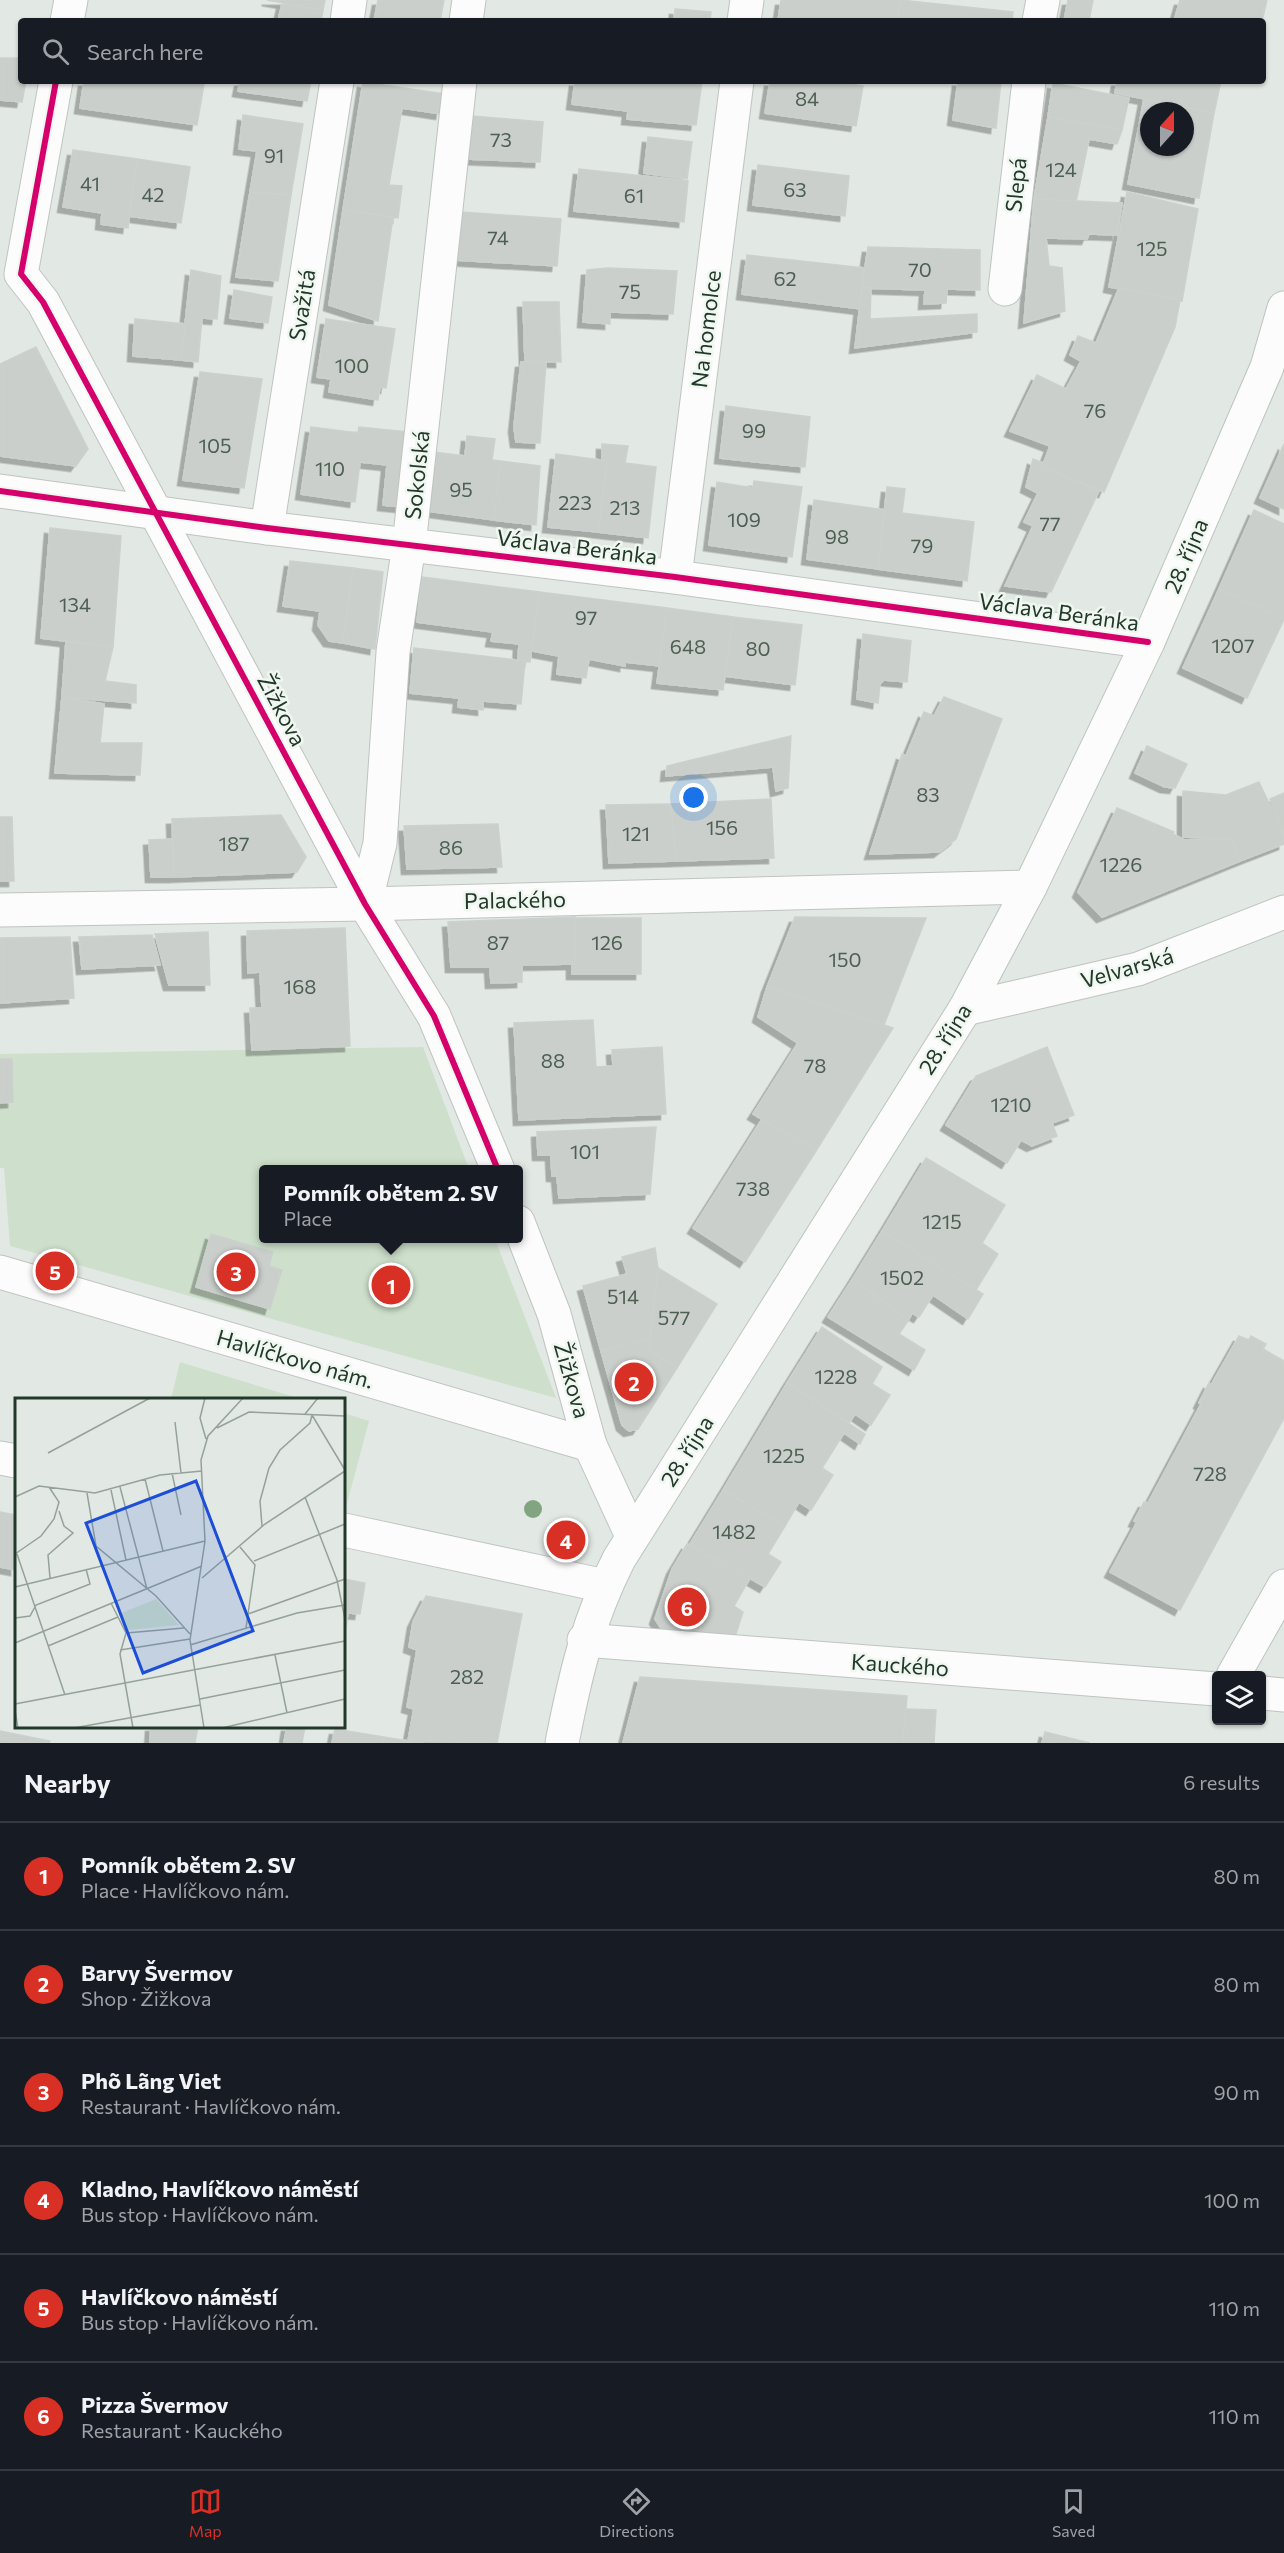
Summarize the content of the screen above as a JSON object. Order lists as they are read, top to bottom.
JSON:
{
  "streets": {
    "street": [
      "Slepá",
      "Svažitá",
      "Na homolce",
      "Sokolská",
      "Václava Beránka",
      "28. října",
      "Žižkova",
      "Palackého",
      "Velvarská",
      "Havlíčkovo nám.",
      "Kauckého"
    ]
  },
  "crossings": [
    ["Svažitá", "Václava Beránka"],
    ["Na homolce", "Václava Beránka"],
    ["Sokolská", "Václava Beránka"],
    ["Sokolská", "Žižkova"],
    ["Sokolská", "Palackého"],
    ["Václava Beránka", "28. října"],
    ["Václava Beránka", "Žižkova"],
    ["28. října", "Žižkova"],
    ["28. října", "Palackého"],
    ["28. října", "Velvarská"],
    ["28. října", "Kauckého"],
    ["Žižkova", "Palackého"],
    ["Žižkova", "Havlíčkovo nám."]
  ],
  "house_numbers": [
    "84",
    "73",
    "91",
    "124",
    "41",
    "63",
    "42",
    "61",
    "74",
    "125",
    "70",
    "62",
    "75",
    "100",
    "76",
    "99",
    "105",
    "110",
    "95",
    "223",
    "213",
    "109",
    "77",
    "98",
    "79",
    "134",
    "97",
    "1207",
    "648",
    "80",
    "83",
    "156",
    "121",
    "187",
    "86",
    "1226",
    "87",
    "126",
    "150",
    "168",
    "88",
    "78",
    "1210",
    "101",
    "738",
    "1215",
    "1502",
    "514",
    "577",
    "1228",
    "1225",
    "728",
    "1482",
    "282"
  ],
  "north": "top",
  "page": {
    "search": "Search here",
    "popup": ["Pomník obětem 2. SV", "Place"],
    "pins": [
      "5",
      "3",
      "1",
      "2",
      "4",
      "6"
    ],
    "heading": ["Nearby", "6 results"],
    "list": [
      {
        "mark": "1",
        "name": "Pomník obětem 2. SV",
        "note": "Place · Havlíčkovo nám.",
        "value": "80 m"
      },
      {
        "mark": "2",
        "name": "Barvy Švermov",
        "note": "Shop · Žižkova",
        "value": "80 m"
      },
      {
        "mark": "3",
        "name": "Phõ Lãng Viet",
        "note": "Restaurant · Havlíčkovo nám.",
        "value": "90 m"
      },
      {
        "mark": "4",
        "name": "Kladno, Havlíčkovo náměstí",
        "note": "Bus stop · Havlíčkovo nám.",
        "value": "100 m"
      },
      {
        "mark": "5",
        "name": "Havlíčkovo náměstí",
        "note": "Bus stop · Havlíčkovo nám.",
        "value": "110 m"
      },
      {
        "mark": "6",
        "name": "Pizza Švermov",
        "note": "Restaurant · Kauckého",
        "value": "110 m"
      }
    ],
    "nav": ["Map", "Directions", "Saved"]
  }
}
